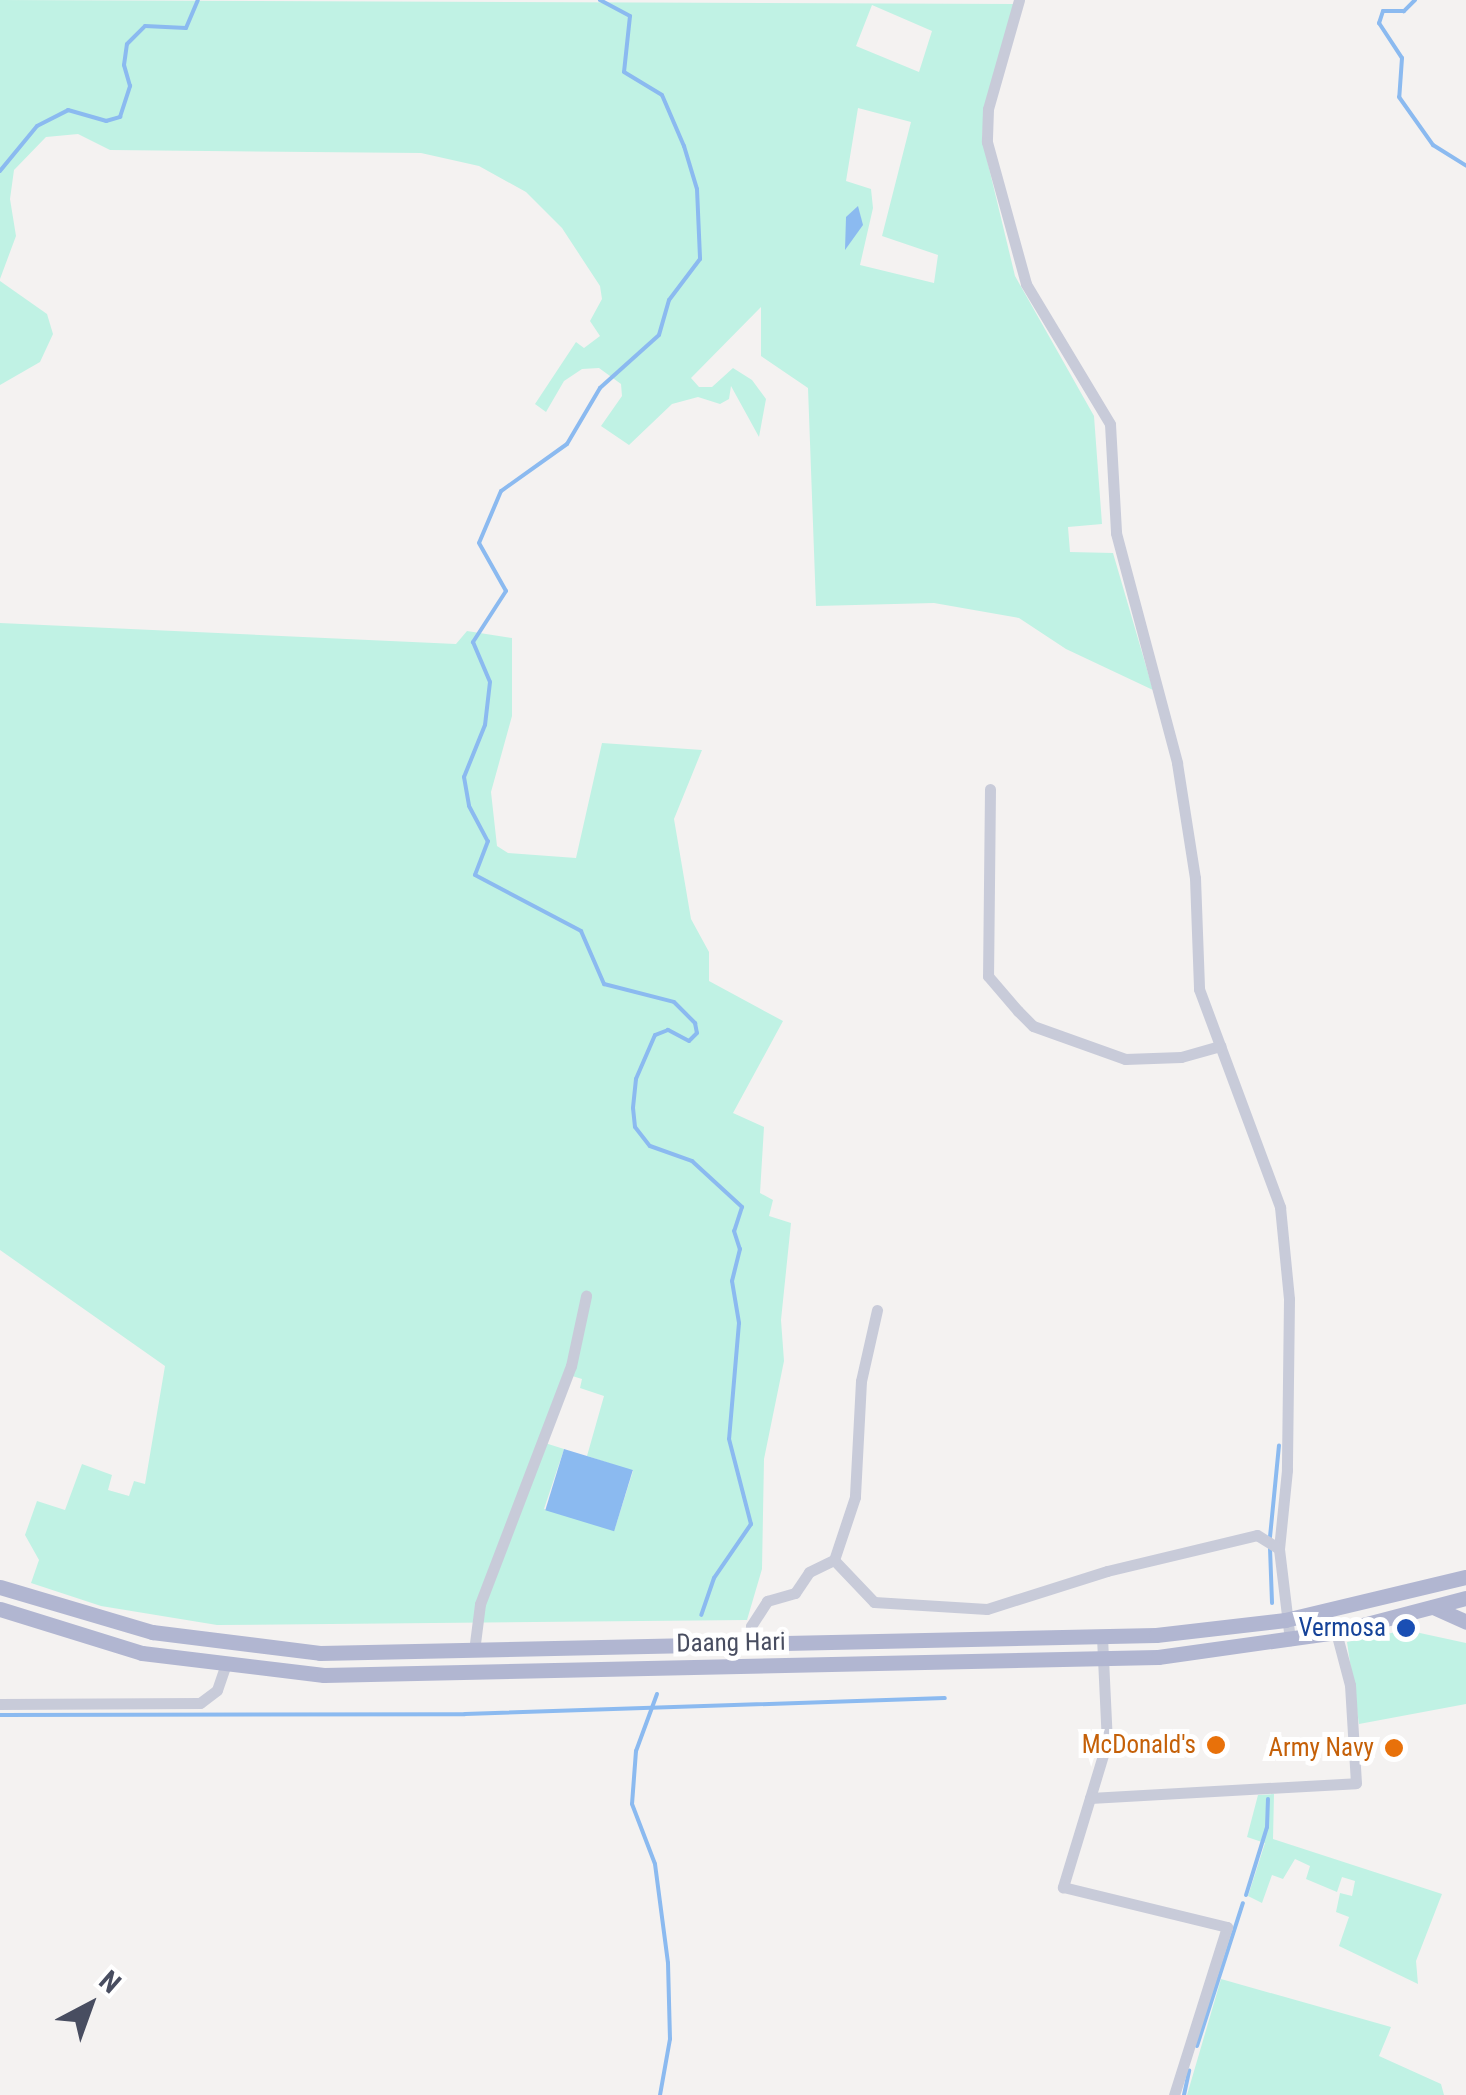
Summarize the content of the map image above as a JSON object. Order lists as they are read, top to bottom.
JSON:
{
  "streets": {
    "main road": ["Daang Hari"]
  },
  "places": ["Vermosa", "McDonald's", "Army Navy"],
  "north": "top right"
}
